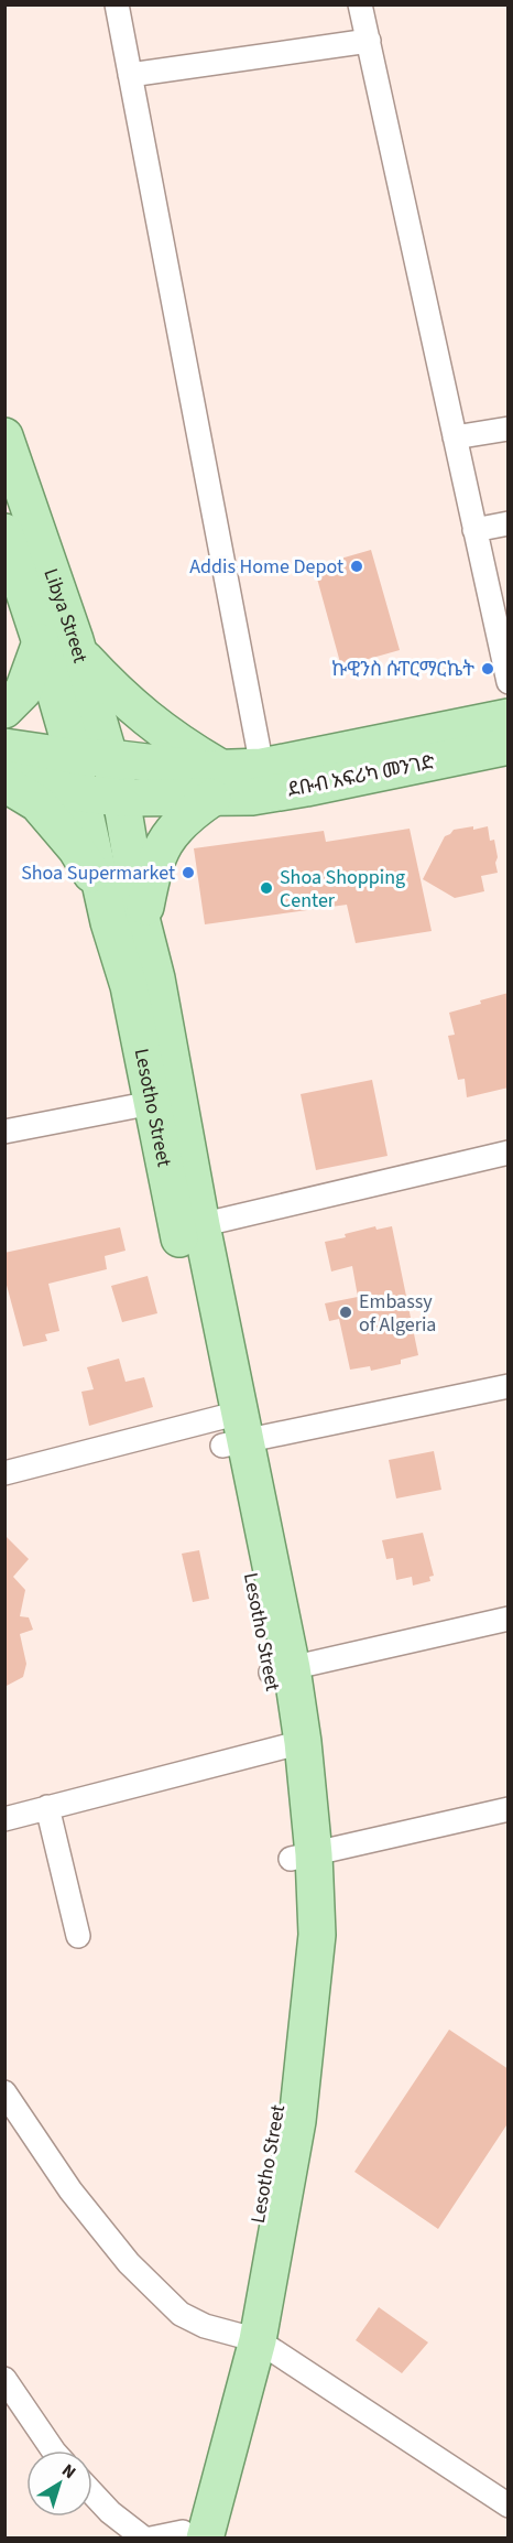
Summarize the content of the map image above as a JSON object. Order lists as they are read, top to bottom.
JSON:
{
  "streets": {
    "main road": ["Libya Street", "ደቡብ አፍሪካ መንገድ", "Lesotho Street"]
  },
  "crossings": [
    ["Libya Street", "Lesotho Street"]
  ],
  "places": [
    "Addis Home Depot",
    "ኩዊንስ ሱፐርማርኬት",
    "Shoa Supermarket",
    "Shoa Shopping Center",
    "Embassy of Algeria"
  ],
  "north": "top right"
}
